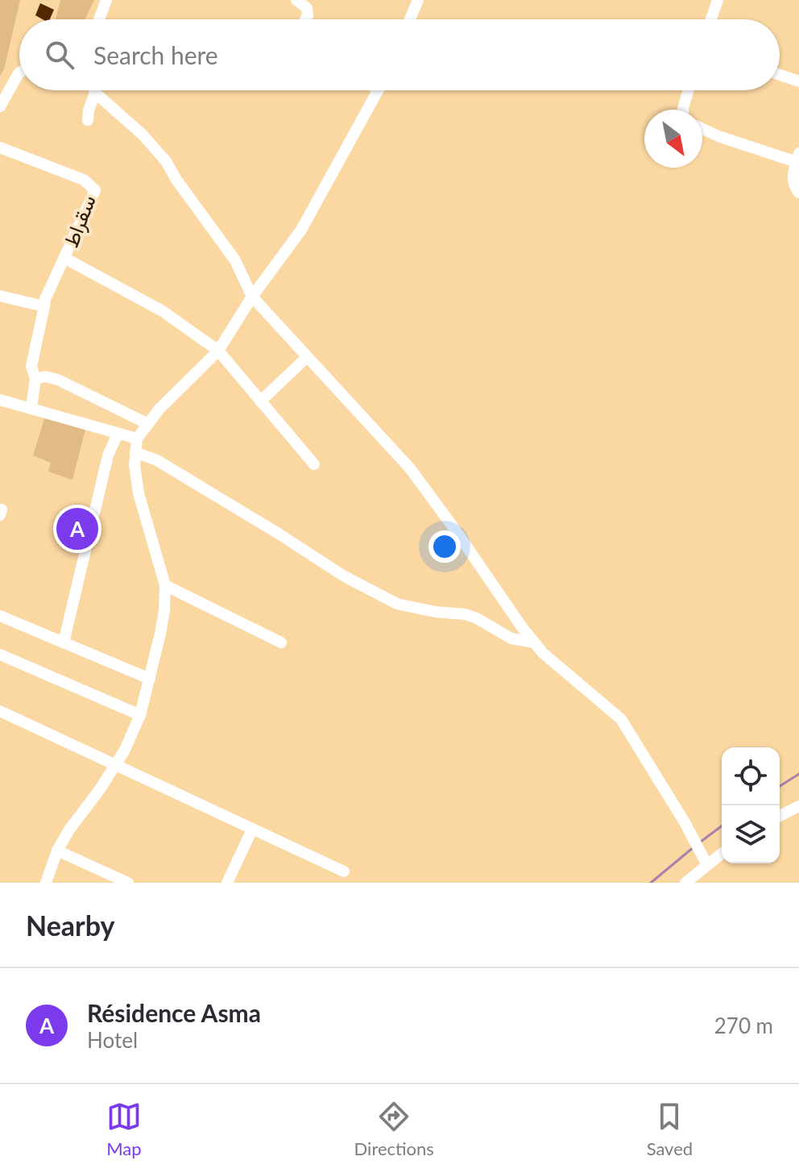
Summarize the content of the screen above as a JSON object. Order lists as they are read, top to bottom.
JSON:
{
  "streets": {
    "street": ["سقراط"]
  },
  "north": "bottom right",
  "page": {
    "search": "Search here",
    "pins": "A",
    "heading": "Nearby",
    "list": [
      {
        "mark": "A",
        "name": "Résidence Asma",
        "note": "Hotel",
        "value": "270 m"
      }
    ],
    "nav": ["Map", "Directions", "Saved"]
  }
}
